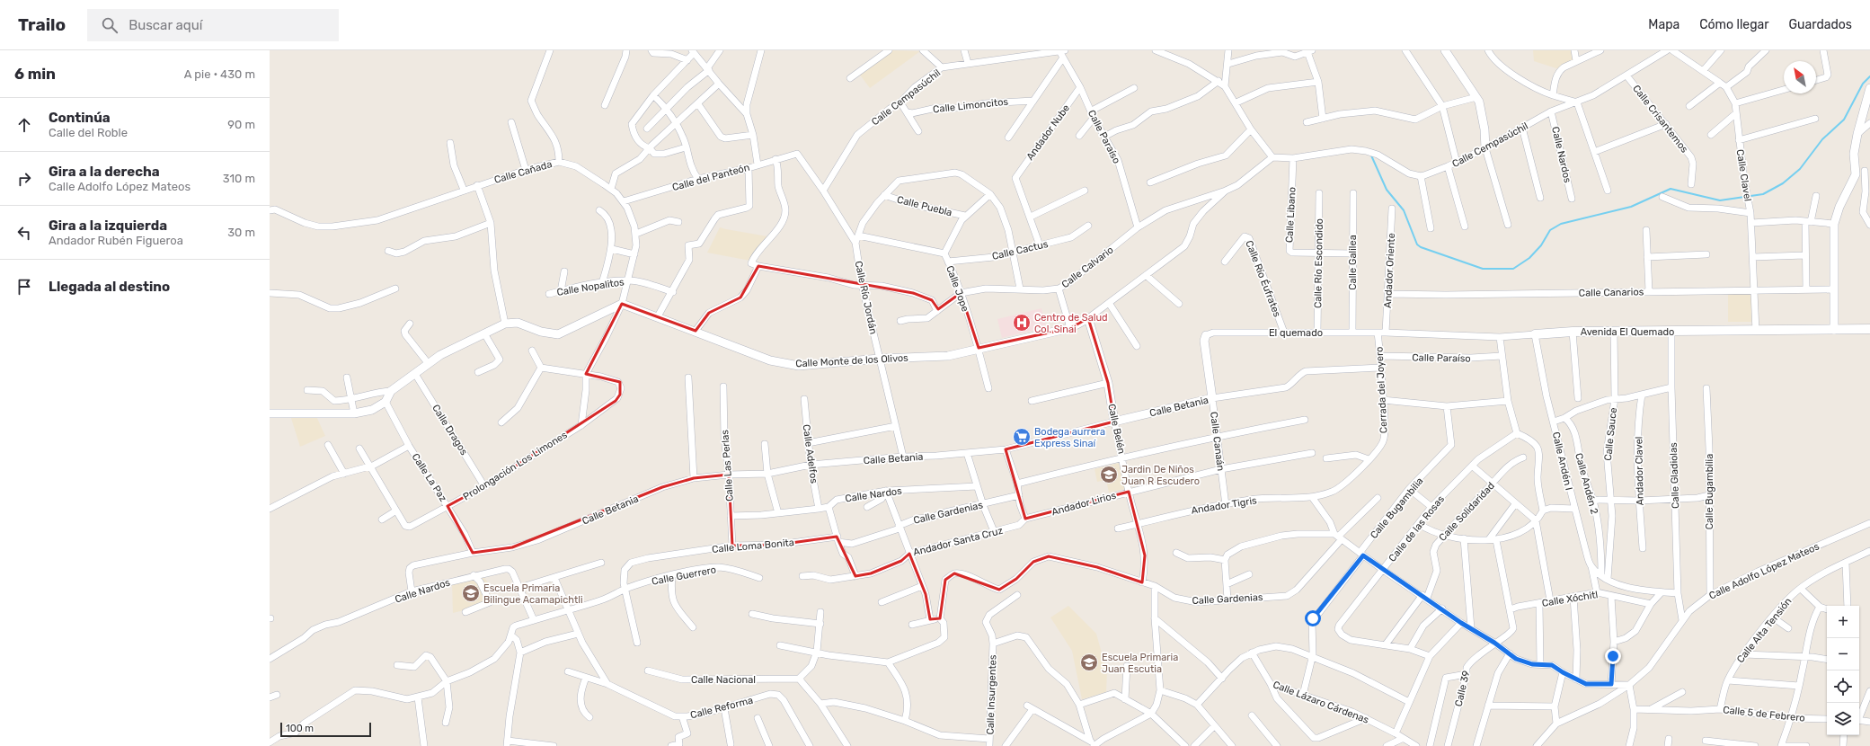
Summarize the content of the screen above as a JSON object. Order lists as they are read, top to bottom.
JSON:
{
  "streets": {
    "main road": ["Avenida El Quemado"],
    "street": [
      "Calle Cempasúchil",
      "Calle Limoncitos",
      "Calle Crisantemos",
      "Andador Nube",
      "Calle Paraíso",
      "Calle Nardos",
      "Calle Cañada",
      "Calle Clavel",
      "Calle del Panteón",
      "Calle Puebla",
      "Calle Libano",
      "Calle Cactus",
      "Calle Galilea",
      "Calle Río Escondido",
      "Calle Calvario",
      "Andador Oriente",
      "Calle Río Éufrates",
      "Calle Nopalitos",
      "Calle Jope",
      "Calle Canarios",
      "Calle Río Jordán",
      "El quemado",
      "Calle Monte de los Olivos",
      "Cerrada del Joyero",
      "Calle Betania",
      "Calle Belén",
      "Calle Dragos",
      "Calle Sauce",
      "Calle Canaán",
      "Calle Adelfos",
      "Calle Andén I",
      "Prolongación Los Limones",
      "Calle Las Perlas",
      "Andador Clavel",
      "Calle Gladiolas",
      "Calle La Paz",
      "Calle Andén 2",
      "Calle Bugambilia",
      "Andador Lirios",
      "Andador Tigris",
      "Calle Solidaridad",
      "Calle Gardenias",
      "Calle de las Rosas",
      "Andador Santa Cruz",
      "Calle Loma Bonita",
      "Calle Adolfo López Mateos",
      "Calle Guerrero",
      "Calle Xóchitl",
      "Calle Alta Tensión",
      "Calle Nacional",
      "Calle 39",
      "Calle Insurgentes",
      "Calle Lázaro Cárdenas",
      "Calle Reforma",
      "Calle 5 de Febrero"
    ]
  },
  "crossings": [
    ["Calle Cempasúchil", "Calle Crisantemos"],
    ["Calle Cempasúchil", "Calle Paraíso"],
    ["Calle Cempasúchil", "Calle Nardos"],
    ["Calle Cempasúchil", "Calle Río Jordán"],
    ["Andador Nube", "Calle Paraíso"],
    ["Calle Paraíso", "Calle Calvario"],
    ["Calle Paraíso", "Cerrada del Joyero"],
    ["Calle Nardos", "Calle Betania"],
    ["Calle Nardos", "Calle Adelfos"],
    ["Calle Nardos", "Calle Las Perlas"],
    ["Calle Cañada", "Calle del Panteón"],
    ["Calle Cañada", "Calle Nopalitos"],
    ["Calle Cañada", "Calle Monte de los Olivos"],
    ["Calle Cañada", "Prolongación Los Limones"],
    ["Calle Clavel", "Calle Canarios"],
    ["Calle Clavel", "Avenida El Quemado"],
    ["Calle del Panteón", "Calle Río Jordán"],
    ["Calle Puebla", "Calle Jope"],
    ["Calle Libano", "Calle Galilea"],
    ["Calle Libano", "Calle Río Escondido"],
    ["Calle Cactus", "Calle Jope"],
    ["Calle Galilea", "El quemado"],
    ["Calle Río Escondido", "El quemado"],
    ["Calle Calvario", "Calle Jope"],
    ["Calle Calvario", "Calle Monte de los Olivos"],
    ["Andador Oriente", "Calle Canarios"],
    ["Andador Oriente", "Avenida El Quemado"],
    ["Andador Oriente", "El quemado"],
    ["Calle Río Éufrates", "El quemado"],
    ["Calle Jope", "Calle Monte de los Olivos"],
    ["Calle Río Jordán", "Calle Monte de los Olivos"],
    ["Calle Río Jordán", "Calle Betania"],
    ["Avenida El Quemado", "El quemado"],
    ["Avenida El Quemado", "Calle Sauce"],
    ["Avenida El Quemado", "Calle Andén I"],
    ["Avenida El Quemado", "Calle Gladiolas"],
    ["El quemado", "Cerrada del Joyero"],
    ["El quemado", "Calle Canaán"],
    ["Calle Monte de los Olivos", "Calle Belén"],
    ["Cerrada del Joyero", "Calle Betania"],
    ["Cerrada del Joyero", "Andador Tigris"],
    ["Calle Betania", "Calle Belén"],
    ["Calle Betania", "Calle Canaán"],
    ["Calle Betania", "Calle Adelfos"],
    ["Calle Betania", "Calle Las Perlas"],
    ["Calle Betania", "Calle La Paz"],
    ["Calle Belén", "Andador Lirios"],
    ["Calle Belén", "Andador Tigris"],
    ["Calle Belén", "Calle Gardenias"],
    ["Calle Dragos", "Prolongación Los Limones"],
    ["Calle Canaán", "Andador Lirios"],
    ["Calle Canaán", "Andador Tigris"],
    ["Calle Andén I", "Calle Xóchitl"],
    ["Prolongación Los Limones", "Calle La Paz"],
    ["Calle Las Perlas", "Calle Loma Bonita"],
    ["Calle Gladiolas", "Calle Adolfo López Mateos"],
    ["Calle Bugambilia", "Calle Adolfo López Mateos"],
    ["Calle Bugambilia", "Calle Lázaro Cárdenas"],
    ["Andador Lirios", "Andador Santa Cruz"],
    ["Calle Solidaridad", "Calle de las Rosas"],
    ["Calle Gardenias", "Calle Loma Bonita"],
    ["Calle Loma Bonita", "Calle Guerrero"],
    ["Calle Xóchitl", "Calle 39"],
    ["Calle Alta Tensión", "Calle 5 de Febrero"]
  ],
  "places": {
    "hospital": ["Centro de Salud Col. Sinai"],
    "supermarket": ["Bodega aurrera Express Sinaí"],
    "school or university": ["Jardin De Niños Juan R Escudero", "Escuela Primaria Bilingue Acamapichtli", "Escuela Primaria Juan Escutia"]
  },
  "scale_bar": "100 m",
  "north": "top left",
  "page": {
    "header": "Trailo",
    "search": "Buscar aquí",
    "nav": ["Mapa", "Cómo llegar", "Guardados"],
    "heading": ["6 min", "A pie · 430 m"],
    "list": [
      ["Continúa", "Calle del Roble", "90 m"],
      ["Gira a la derecha", "Calle Adolfo López Mateos", "310 m"],
      ["Gira a la izquierda", "Andador Rubén Figueroa", "30 m"],
      "Llegada al destino"
    ],
    "map_buttons": ["+", "−"],
    "scale": "100 m"
  }
}
